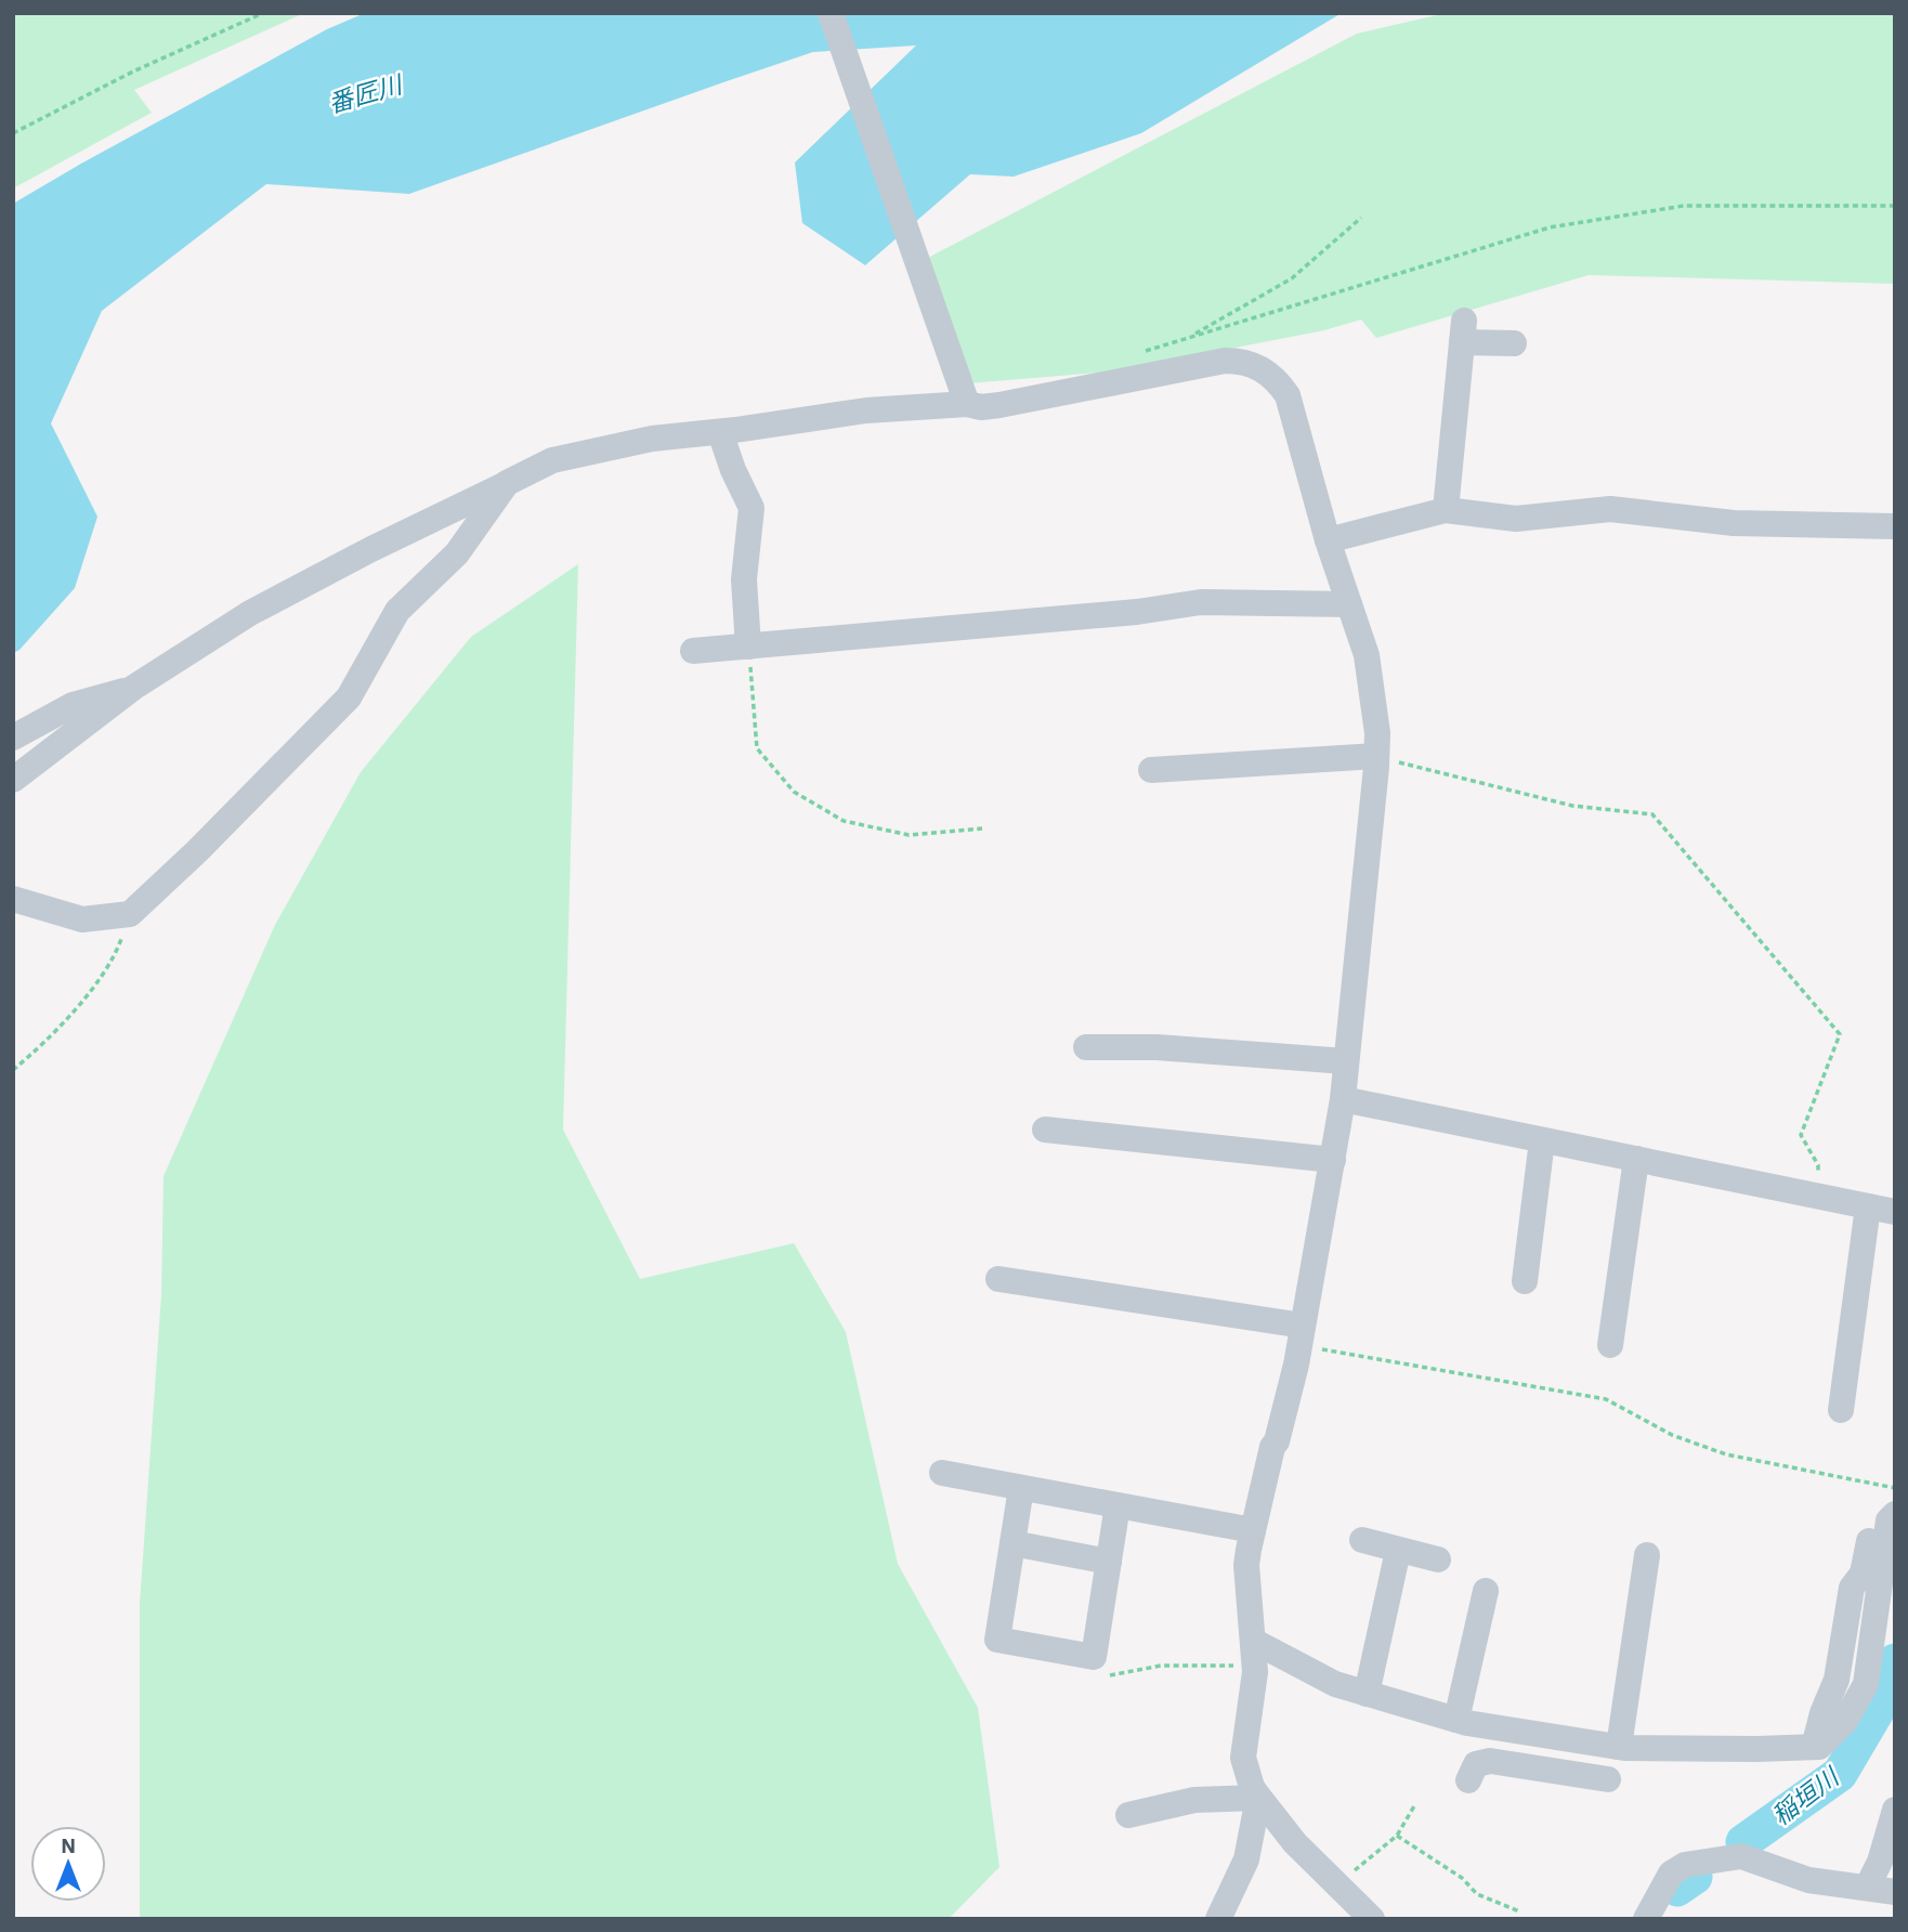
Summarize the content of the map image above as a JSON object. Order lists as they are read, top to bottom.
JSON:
{
  "water": ["番匠川", "稲垣川"],
  "north": "top"
}
